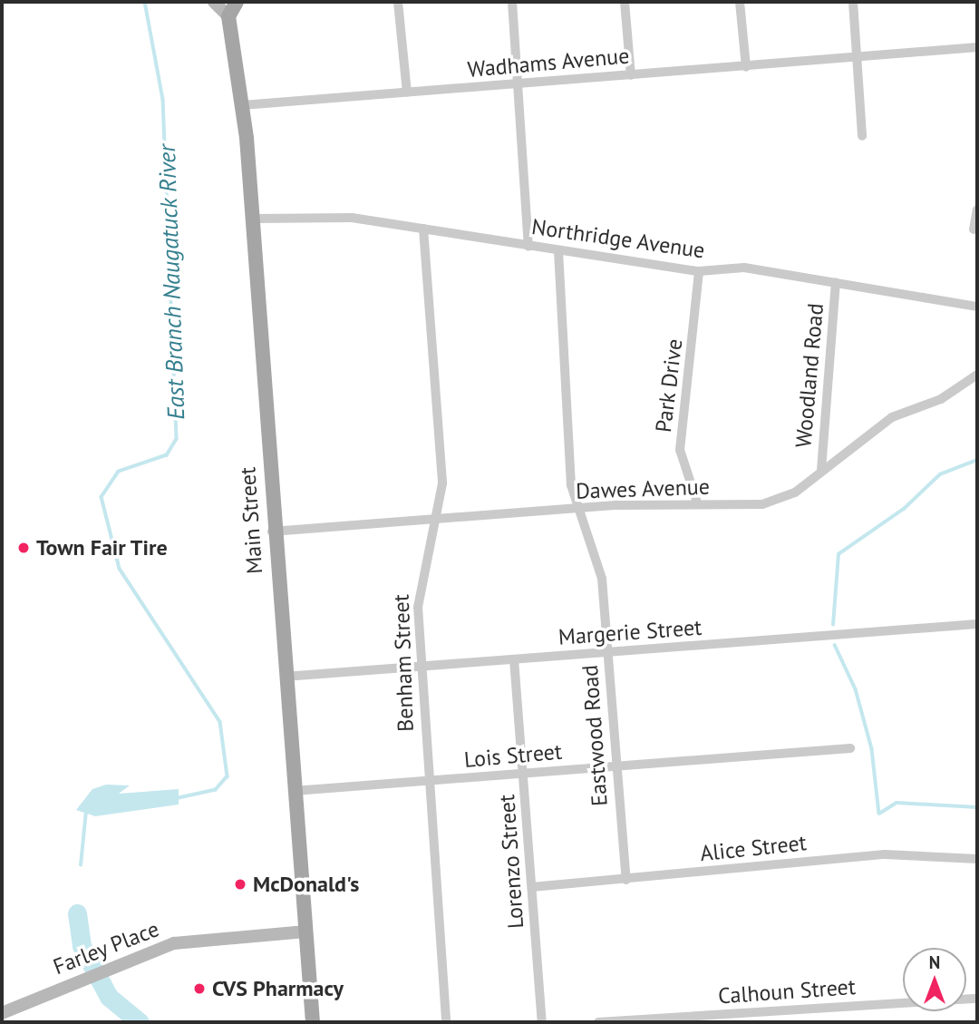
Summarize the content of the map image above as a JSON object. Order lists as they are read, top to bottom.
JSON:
{
  "streets": {
    "main road": ["Main Street", "Farley Place"],
    "street": [
      "Wadhams Avenue",
      "Northridge Avenue",
      "Woodland Road",
      "Park Drive",
      "Dawes Avenue",
      "Margerie Street",
      "Benham Street",
      "Eastwood Road",
      "Lois Street",
      "Alice Street",
      "Lorenzo Street",
      "Calhoun Street"
    ]
  },
  "crossings": [
    ["Wadhams Avenue", "Main Street"],
    ["Northridge Avenue", "Woodland Road"],
    ["Northridge Avenue", "Park Drive"],
    ["Northridge Avenue", "Main Street"],
    ["Northridge Avenue", "Benham Street"],
    ["Northridge Avenue", "Eastwood Road"],
    ["Woodland Road", "Dawes Avenue"],
    ["Park Drive", "Dawes Avenue"],
    ["Dawes Avenue", "Main Street"],
    ["Dawes Avenue", "Benham Street"],
    ["Dawes Avenue", "Eastwood Road"],
    ["Main Street", "Margerie Street"],
    ["Main Street", "Lois Street"],
    ["Main Street", "Farley Place"],
    ["Margerie Street", "Benham Street"],
    ["Margerie Street", "Eastwood Road"],
    ["Margerie Street", "Lorenzo Street"],
    ["Benham Street", "Lois Street"],
    ["Eastwood Road", "Lois Street"],
    ["Eastwood Road", "Alice Street"],
    ["Lois Street", "Lorenzo Street"],
    ["Alice Street", "Lorenzo Street"]
  ],
  "water": ["East Branch Naugatuck River"],
  "places": ["Town Fair Tire", "McDonald's", "CVS Pharmacy"],
  "north": "top"
}
